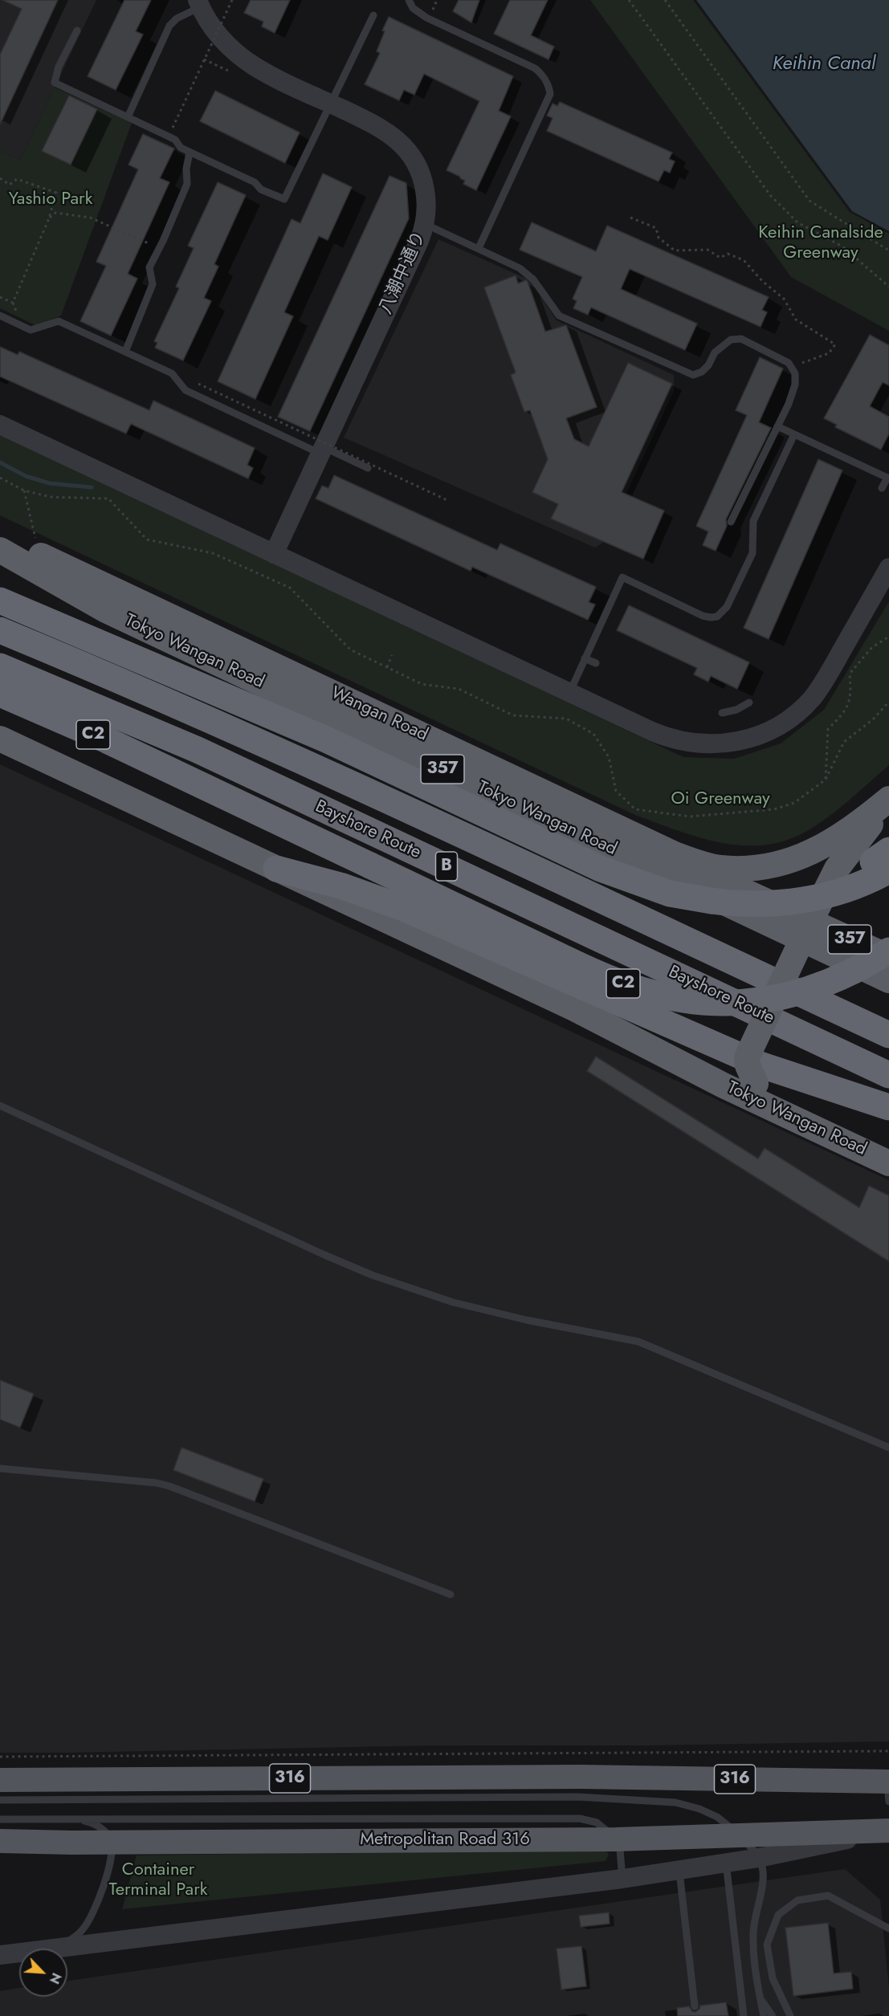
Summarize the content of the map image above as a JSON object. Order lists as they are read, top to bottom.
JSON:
{
  "streets": {
    "highway": [
      "Tokyo Wangan Road",
      "Wangan Road",
      "C2",
      "357",
      "Bayshore Route",
      "B"
    ],
    "main road": ["316", "Metropolitan Road 316"],
    "street": ["八潮中通り"]
  },
  "crossings": [
    ["Wangan Road", "357"]
  ],
  "water": ["Keihin Canal"],
  "parks": [
    "Yashio Park",
    "Keihin Canalside Greenway",
    "Oi Greenway",
    "Container Terminal Park"
  ],
  "north": "bottom right"
}
